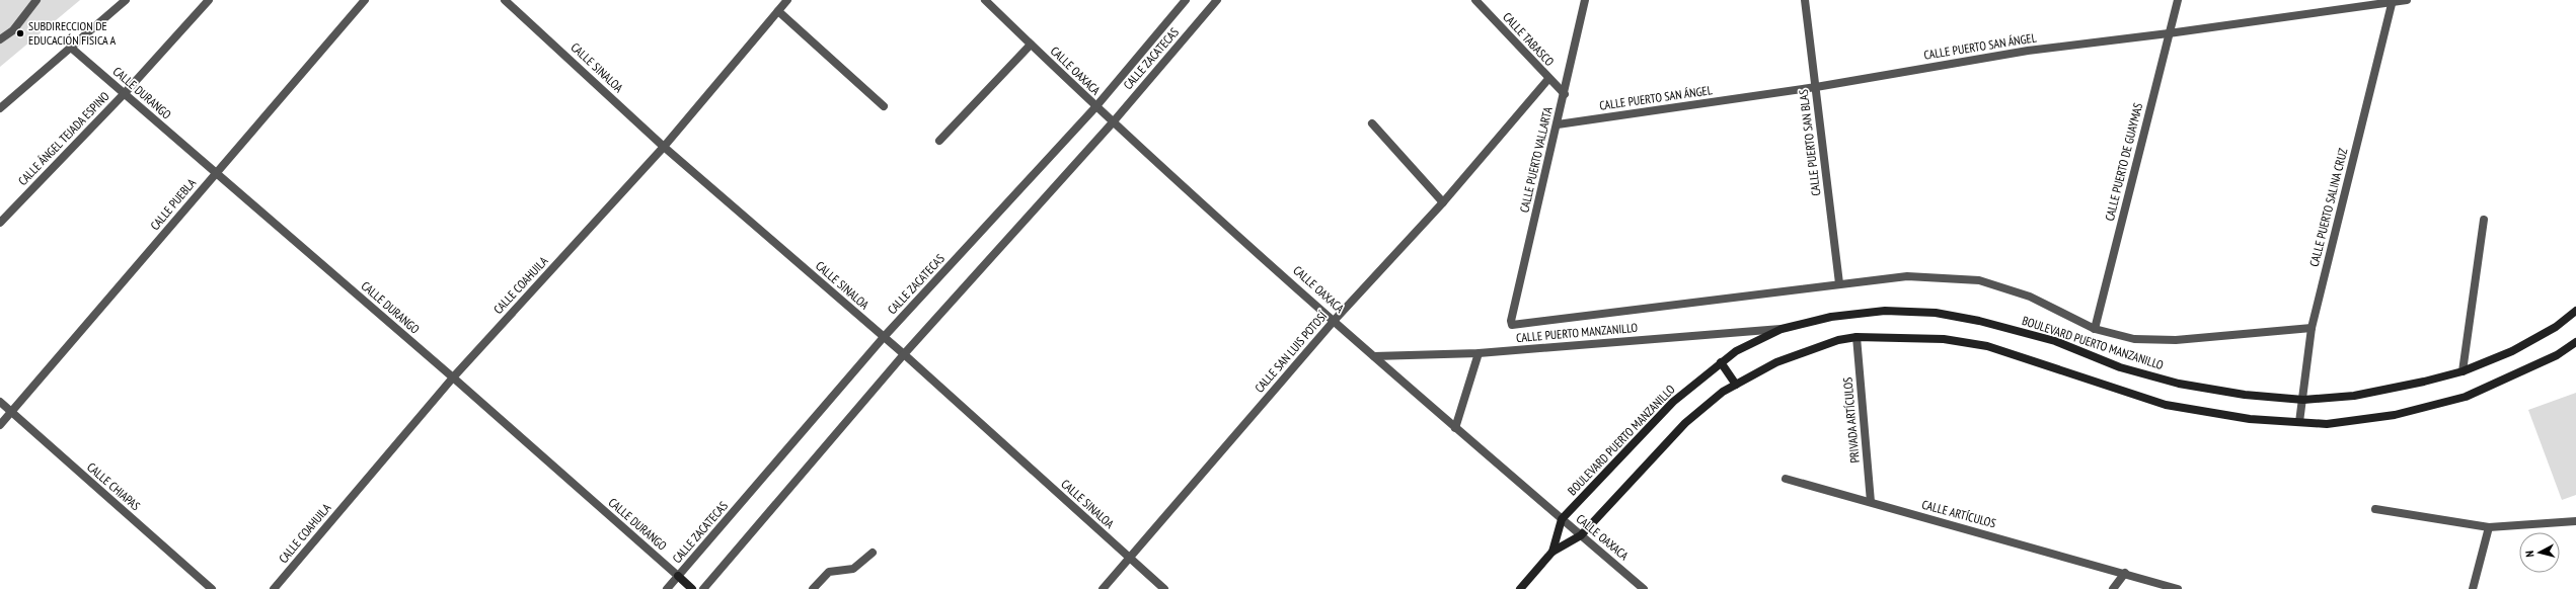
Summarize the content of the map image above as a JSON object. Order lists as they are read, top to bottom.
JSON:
{
  "streets": {
    "street": [
      "CALLE TABASCO",
      "CALLE PUERTO SAN ÁNGEL",
      "CALLE ZACATECAS",
      "CALLE SINALOA",
      "CALLE OAXACA",
      "CALLE DURANGO",
      "CALLE ÁNGEL TEJADA ESPINO",
      "CALLE PUERTO SAN BLAS",
      "CALLE PUERTO VALLARTA",
      "CALLE PUERTO DE GUAYMAS",
      "CALLE PUEBLA",
      "CALLE PUERTO SALINA CRUZ",
      "CALLE COAHUILA",
      "CALLE PUERTO MANZANILLO",
      "BOULEVARD PUERTO MANZANILLO",
      "CALLE SAN LUIS POTOSÍ",
      "PRIVADA ARTÍCULOS",
      "CALLE CHIAPAS",
      "CALLE ARTÍCULOS"
    ]
  },
  "crossings": [
    ["CALLE TABASCO", "CALLE PUERTO VALLARTA"],
    ["CALLE TABASCO", "CALLE SAN LUIS POTOSÍ"],
    ["CALLE PUERTO SAN ÁNGEL", "CALLE PUERTO SAN BLAS"],
    ["CALLE PUERTO SAN ÁNGEL", "CALLE PUERTO VALLARTA"],
    ["CALLE PUERTO SAN ÁNGEL", "CALLE PUERTO DE GUAYMAS"],
    ["CALLE PUERTO SAN ÁNGEL", "CALLE PUERTO SALINA CRUZ"],
    ["CALLE ZACATECAS", "CALLE SINALOA"],
    ["CALLE ZACATECAS", "CALLE OAXACA"],
    ["CALLE ZACATECAS", "CALLE DURANGO"],
    ["CALLE SINALOA", "CALLE COAHUILA"],
    ["CALLE SINALOA", "CALLE SAN LUIS POTOSÍ"],
    ["CALLE OAXACA", "CALLE PUERTO MANZANILLO"],
    ["CALLE OAXACA", "BOULEVARD PUERTO MANZANILLO"],
    ["CALLE OAXACA", "CALLE SAN LUIS POTOSÍ"],
    ["CALLE DURANGO", "CALLE ÁNGEL TEJADA ESPINO"],
    ["CALLE DURANGO", "CALLE PUEBLA"],
    ["CALLE DURANGO", "CALLE COAHUILA"],
    ["CALLE PUERTO SAN BLAS", "CALLE PUERTO VALLARTA"],
    ["CALLE PUEBLA", "CALLE CHIAPAS"],
    ["CALLE PUERTO SALINA CRUZ", "BOULEVARD PUERTO MANZANILLO"],
    ["CALLE PUERTO MANZANILLO", "BOULEVARD PUERTO MANZANILLO"],
    ["PRIVADA ARTÍCULOS", "CALLE ARTÍCULOS"]
  ],
  "places": ["SUBDIRECCION DE EDUCACIÓN FISICA A"],
  "north": "left"
}
